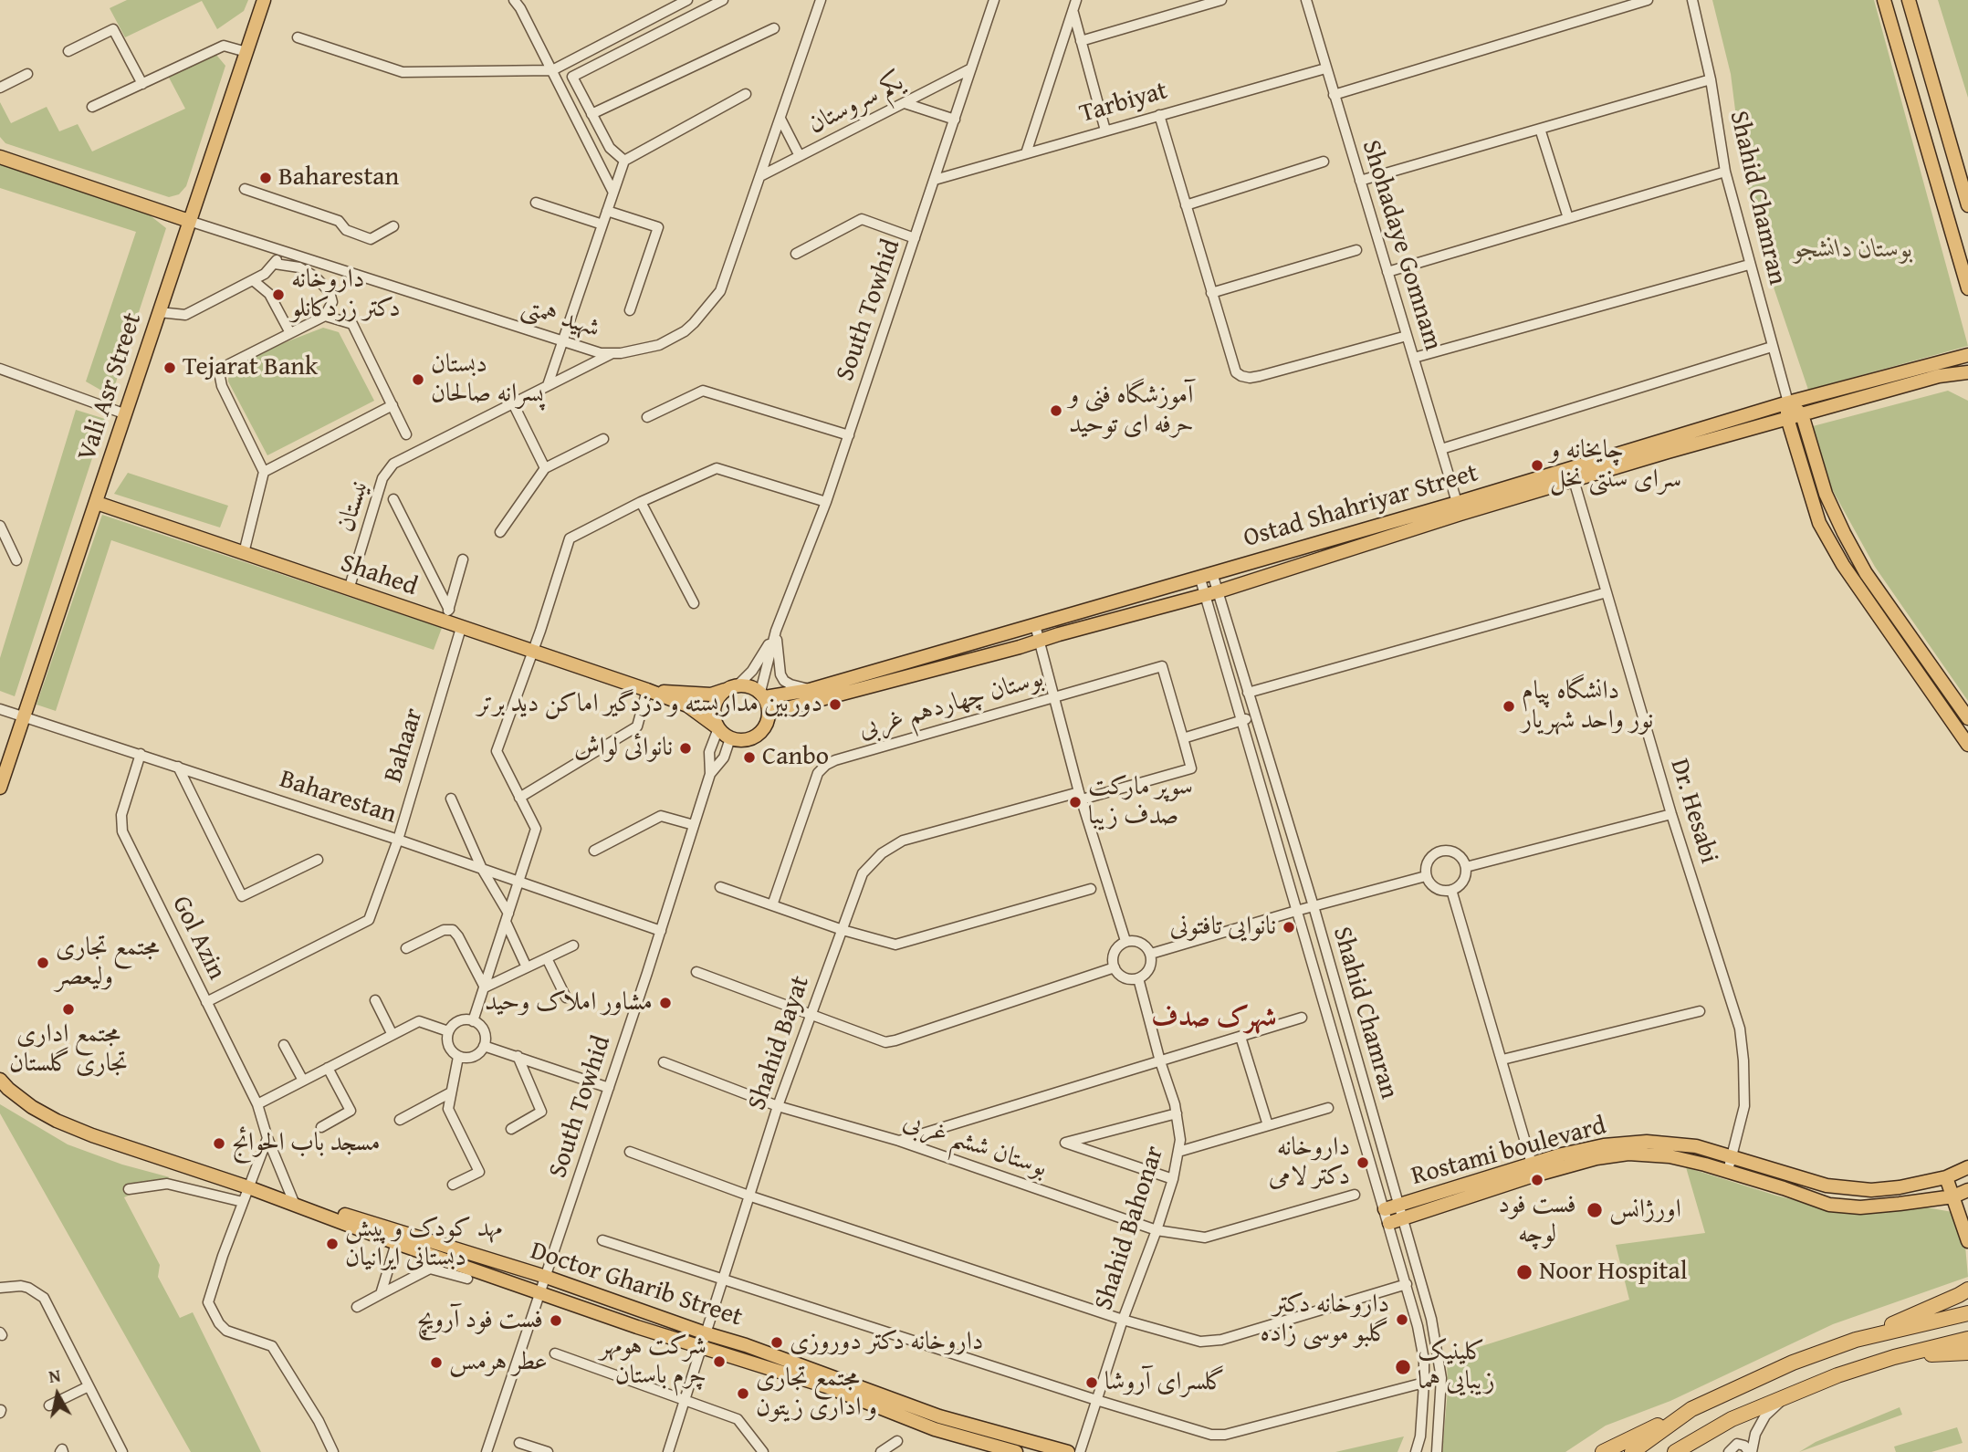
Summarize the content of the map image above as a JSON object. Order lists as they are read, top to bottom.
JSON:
{
  "streets": {
    "main road": [
      "Vali Asr Street",
      "Ostad Shahriyar Street",
      "Shahed",
      "Rostami boulevard",
      "Doctor Gharib Street"
    ],
    "street": [
      "Tarbiyat",
      "یکم سروستان",
      "Shahid Chamran",
      "Shohadaye Gomnam",
      "South Towhid",
      "شهید همتی",
      "نيستان",
      "بوستان چهاردهم غربی",
      "Bahaar",
      "Baharestan",
      "Dr. Hesabi",
      "Gol Azin",
      "Shahid Bayat",
      "بوستان ششم غربی",
      "Shahid Bahonar"
    ]
  },
  "crossings": [
    ["Tarbiyat", "Shohadaye Gomnam"],
    ["Tarbiyat", "South Towhid"],
    ["یکم سروستان", "South Towhid"],
    ["یکم سروستان", "شهید همتی"],
    ["Shahid Chamran", "Ostad Shahriyar Street"],
    ["Shahid Chamran", "Rostami boulevard"],
    ["Shohadaye Gomnam", "Ostad Shahriyar Street"],
    ["South Towhid", "Ostad Shahriyar Street"],
    ["South Towhid", "Baharestan"],
    ["South Towhid", "Doctor Gharib Street"],
    ["شهید همتی", "Vali Asr Street"],
    ["شهید همتی", "نيستان"],
    ["Vali Asr Street", "Shahed"],
    ["Vali Asr Street", "Baharestan"],
    ["نيستان", "Shahed"],
    ["Ostad Shahriyar Street", "Dr. Hesabi"],
    ["Shahed", "Bahaar"],
    ["بوستان چهاردهم غربی", "Shahid Bayat"],
    ["Bahaar", "Baharestan"],
    ["Bahaar", "Gol Azin"],
    ["Baharestan", "Gol Azin"],
    ["Dr. Hesabi", "Rostami boulevard"],
    ["Shahid Bayat", "بوستان ششم غربی"],
    ["Shahid Bayat", "Doctor Gharib Street"],
    ["بوستان ششم غربی", "Shahid Bahonar"]
  ],
  "districts": ["شهرک صدف"],
  "parks": ["بوستان دانشجو"],
  "places": [
    "Baharestan",
    "داروخانه دکتر زردکانلو",
    "Tejarat Bank",
    "دبستان پسرانه صالحان",
    "آموزشگاه فنی و حرفه ای توحید",
    "چایخانه و سرای سنتی نخل",
    "دوربین مداربسته و دزدگیر اماکن دید برتر",
    "دانشگاه پیام نور واحد شهریار",
    "نانوائی لواش",
    "Canbo",
    "سوپر مارکت صدف زیبا",
    "نانوایی تافتونی",
    "مجتمع تجاری ولیعصر",
    "مشاور املاک وحید",
    "مجتمع اداری تجاری گلستان",
    "مسجد باب الحوائج",
    "داروخانه دکتر لامی",
    "فست فود لوچه",
    "اورژانس",
    "مهد کودک و پیش دبستانی ایرانیان",
    "Noor Hospital",
    "داروخانه دکتر گلبو موسی زاده",
    "فست فود آرویچ",
    "داروخانه دکتر دوروزی",
    "شرکت هومهر چرم باستان",
    "عطر هرمس",
    "کلینیک زیبایی هما",
    "گلسرای آروشا",
    "مجتمع تجاری و اداری زیتون"
  ],
  "north": "top"
}
